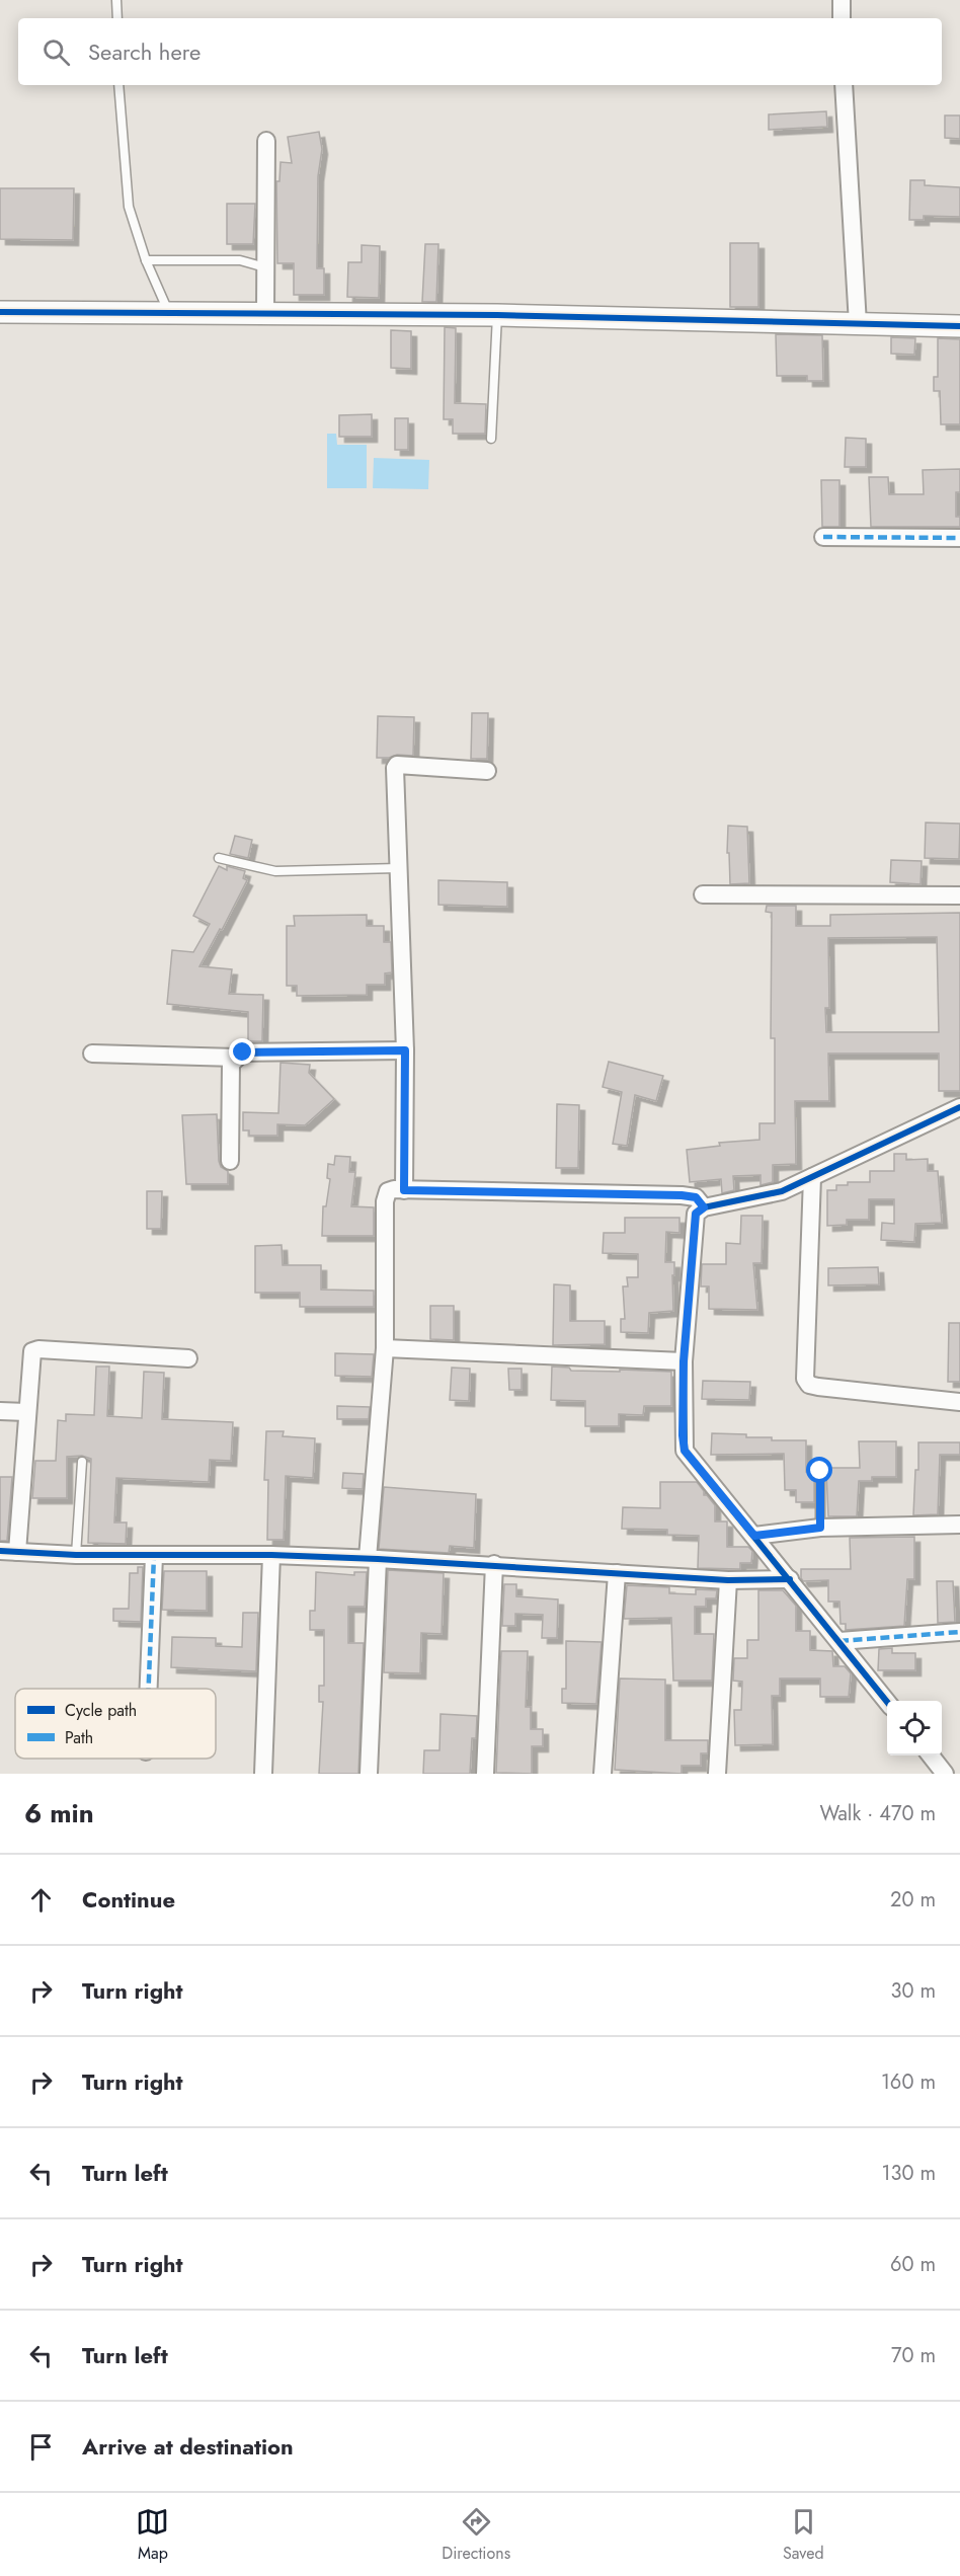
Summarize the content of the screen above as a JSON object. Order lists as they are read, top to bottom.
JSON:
{
  "legend": ["Cycle path", "Path"],
  "page": {
    "search": "Search here",
    "heading": ["6 min", "Walk · 470 m"],
    "list": [
      ["Continue", "20 m"],
      ["Turn right", "30 m"],
      ["Turn right", "160 m"],
      ["Turn left", "130 m"],
      ["Turn right", "60 m"],
      ["Turn left", "70 m"],
      "Arrive at destination"
    ],
    "nav": ["Map", "Directions", "Saved"]
  }
}
